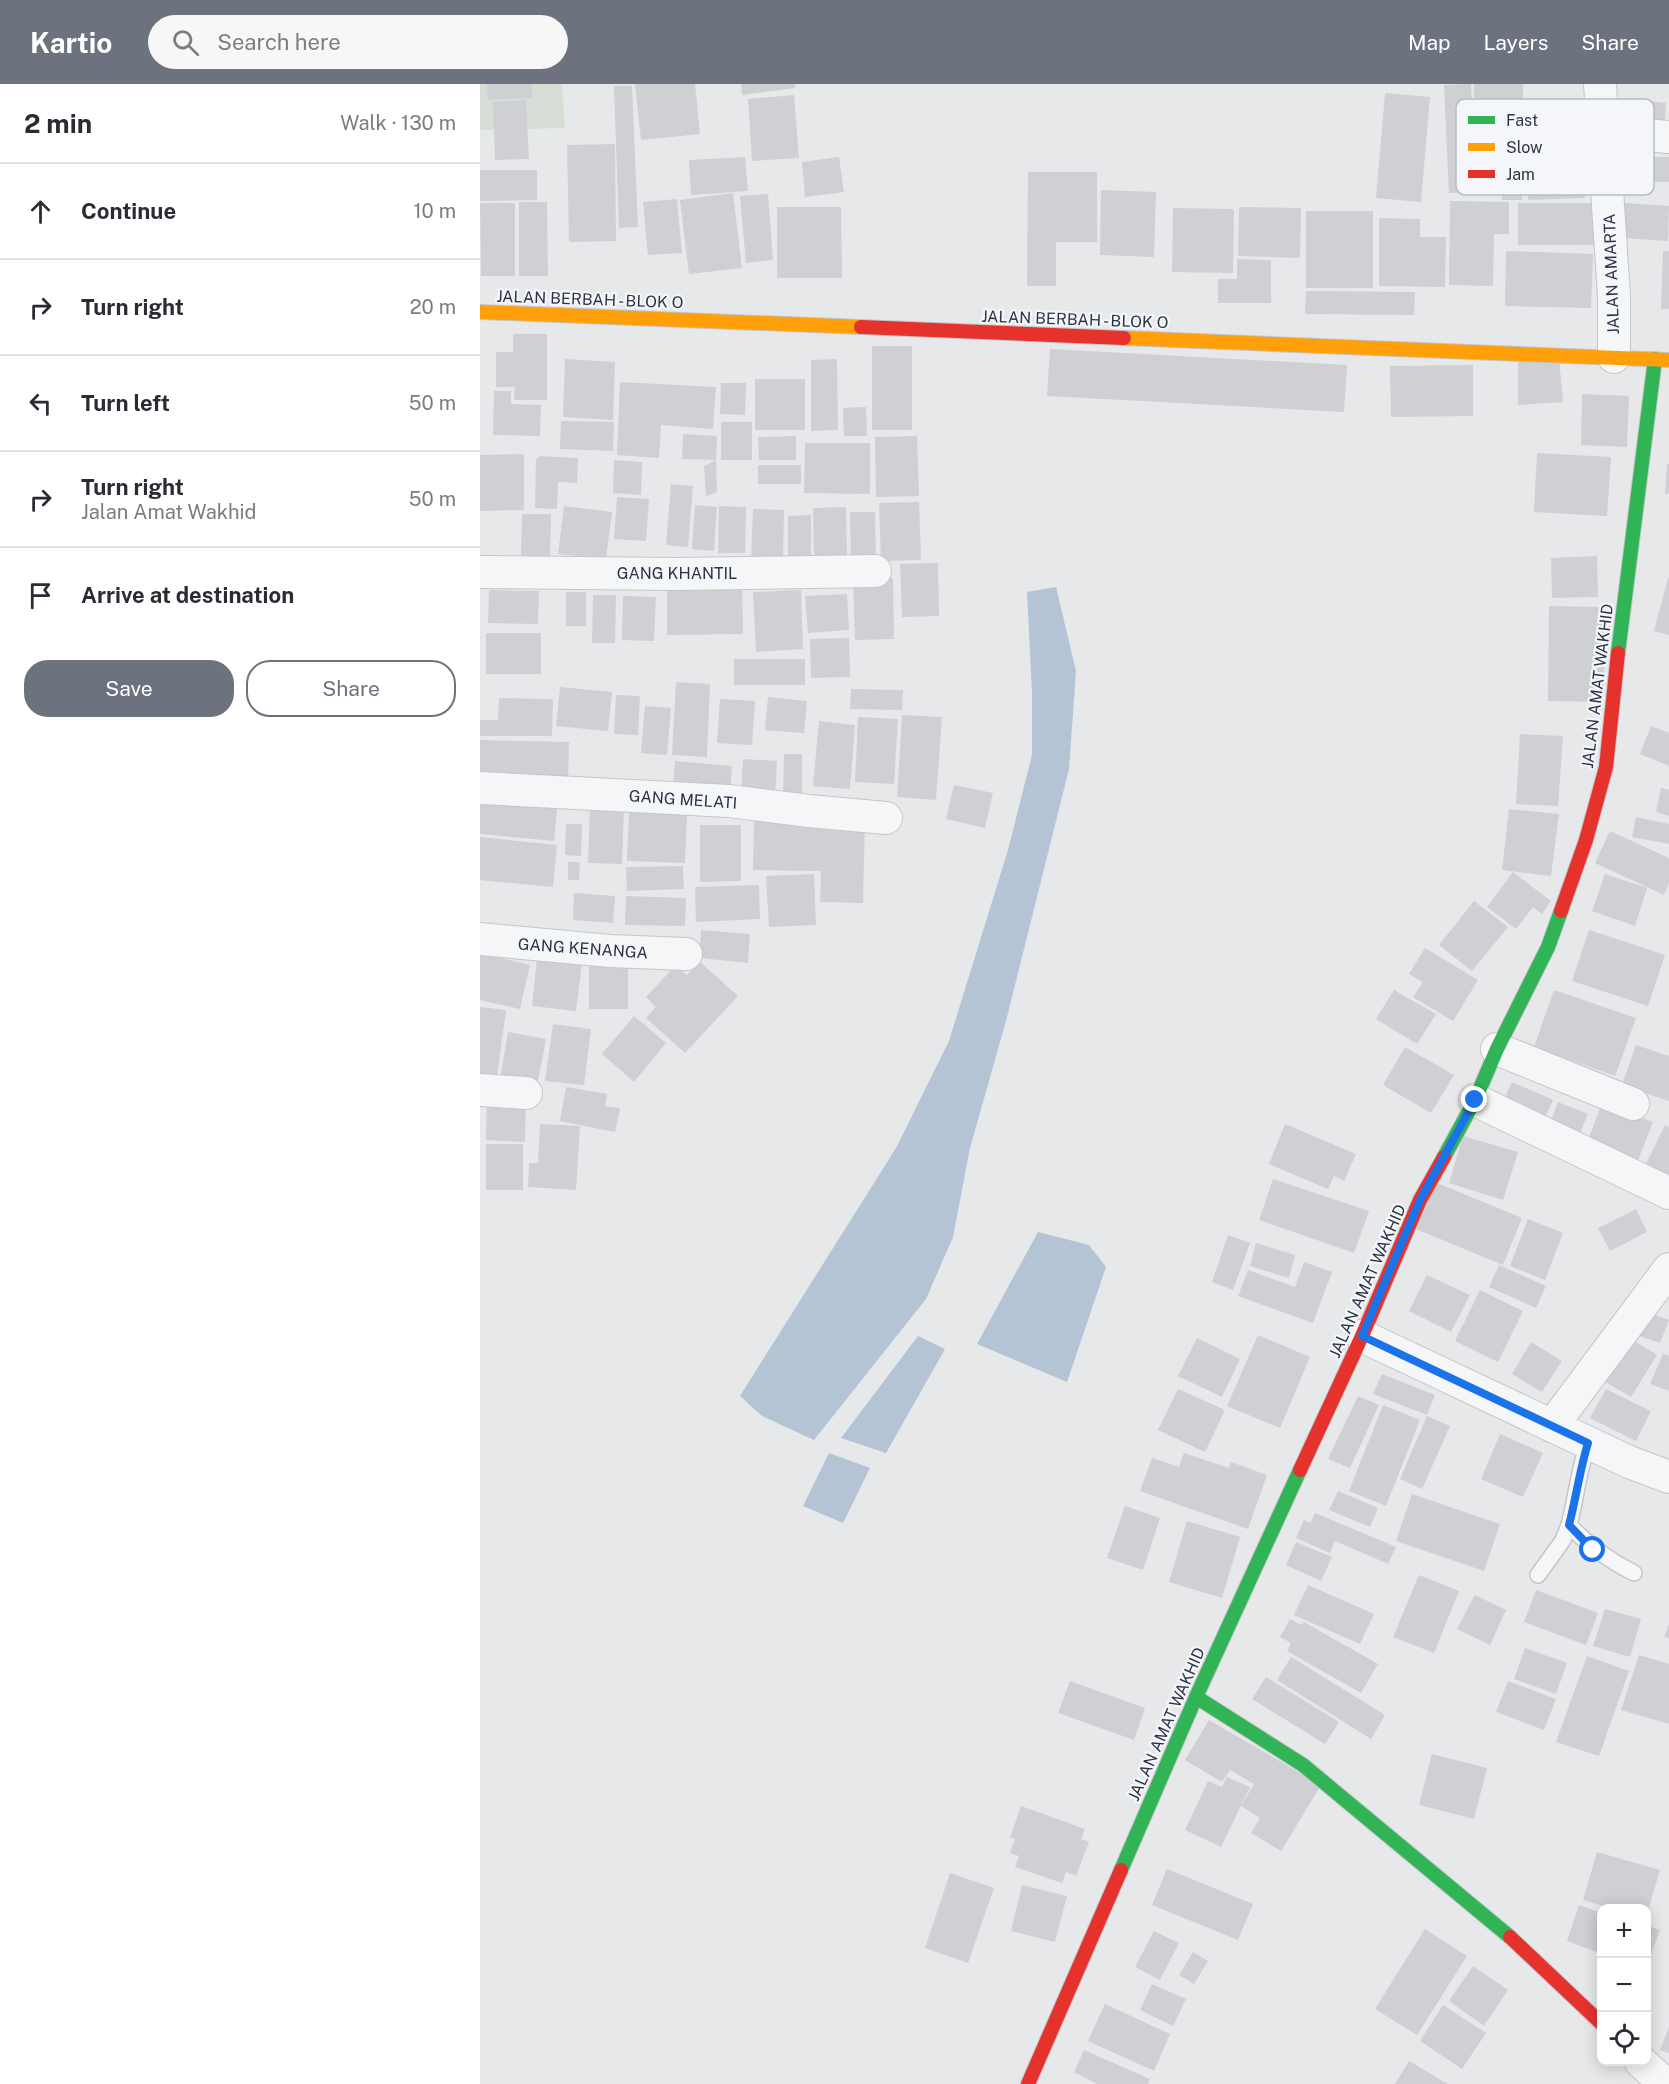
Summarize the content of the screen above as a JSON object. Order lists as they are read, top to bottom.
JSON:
{
  "streets": {
    "street": [
      "JALAN AMARTA",
      "JALAN BERBAH - BLOK O",
      "GANG KHANTIL",
      "JALAN AMAT WAKHID",
      "GANG MELATI",
      "GANG KENANGA"
    ]
  },
  "crossings": [
    ["JALAN AMARTA", "JALAN BERBAH - BLOK O"],
    ["JALAN BERBAH - BLOK O", "JALAN AMAT WAKHID"]
  ],
  "legend": ["Fast", "Slow", "Jam"],
  "page": {
    "header": "Kartio",
    "search": "Search here",
    "nav": ["Map", "Layers", "Share"],
    "heading": ["2 min", "Walk · 130 m"],
    "list": [
      ["Continue", "10 m"],
      ["Turn right", "20 m"],
      ["Turn left", "50 m"],
      ["Turn right", "Jalan Amat Wakhid", "50 m"],
      "Arrive at destination"
    ],
    "buttons": ["Save", "Share"],
    "map_buttons": ["+", "−"]
  }
}
